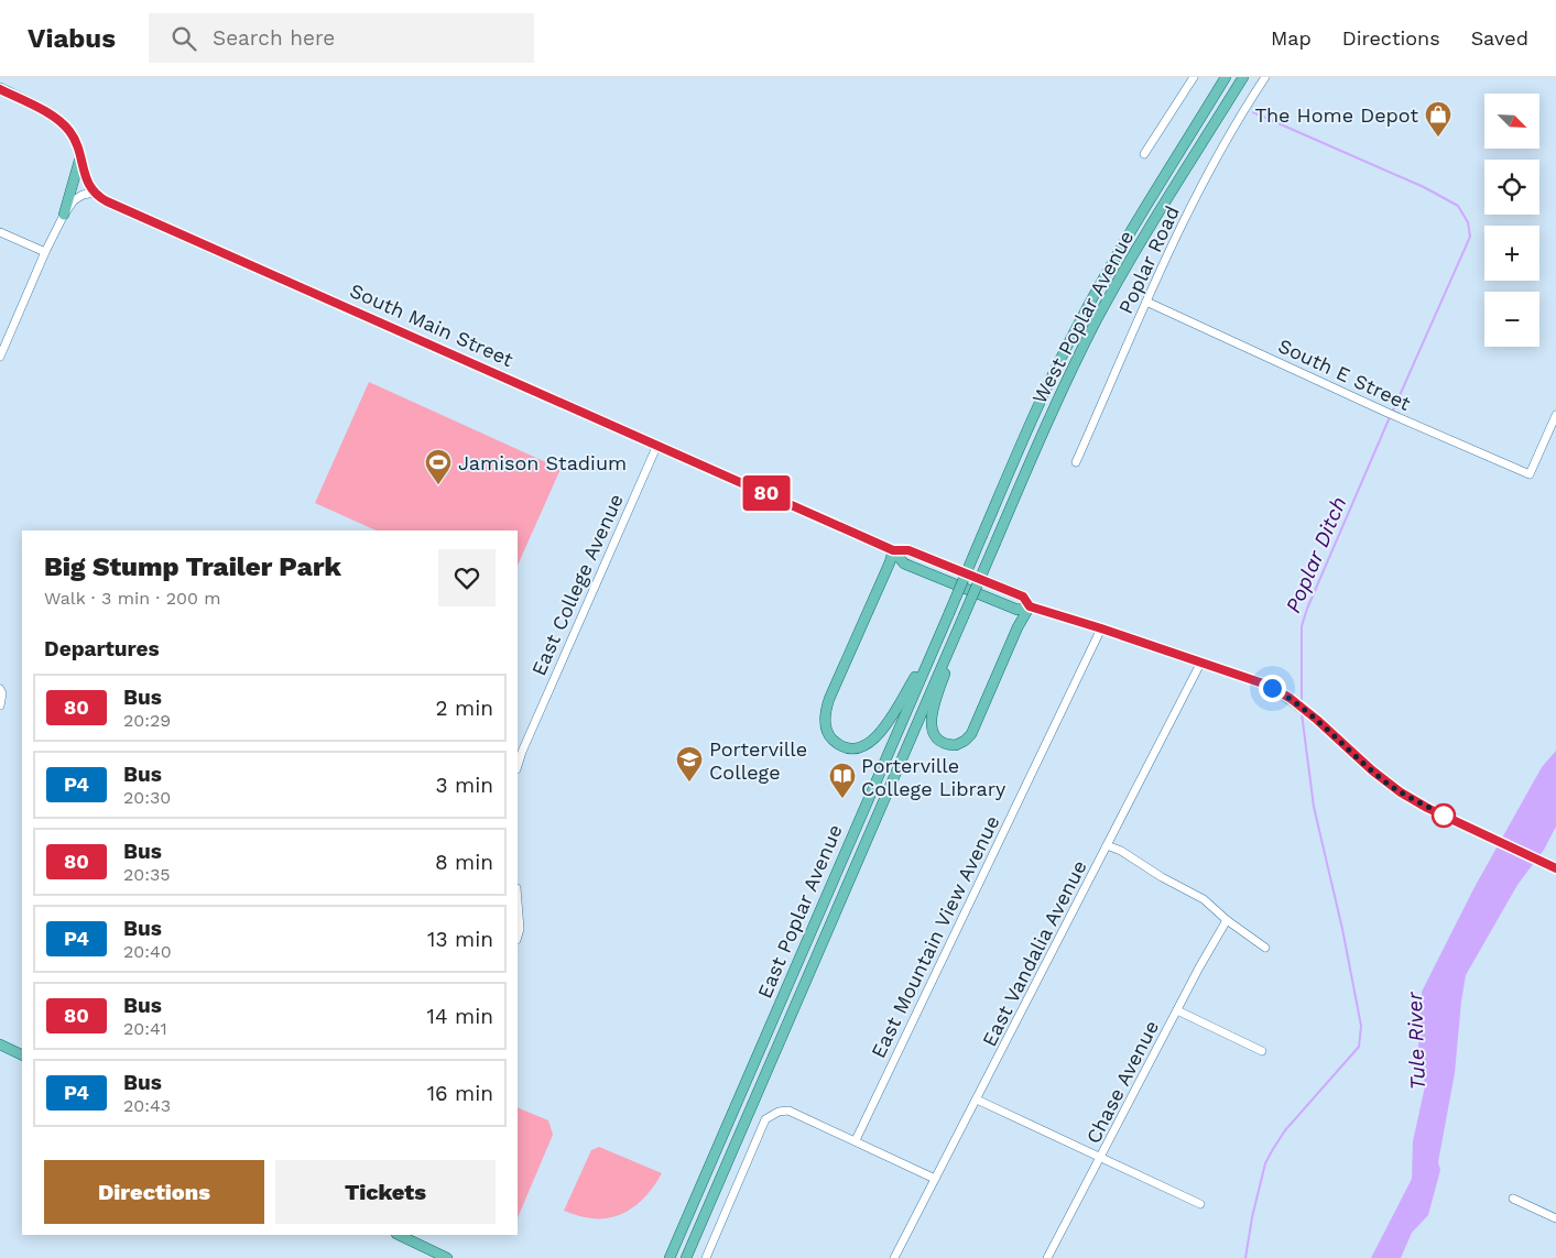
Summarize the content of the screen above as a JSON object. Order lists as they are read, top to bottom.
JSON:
{
  "streets": {
    "main road": ["West Poplar Avenue", "South Main Street", "East Poplar Avenue"],
    "street": [
      "Poplar Road",
      "South E Street",
      "East College Avenue",
      "East Mountain View Avenue",
      "East Vandalia Avenue",
      "Chase Avenue"
    ]
  },
  "crossings": [
    ["Poplar Road", "South E Street"],
    ["West Poplar Avenue", "East Poplar Avenue"],
    ["South Main Street", "East College Avenue"],
    ["South Main Street", "East Mountain View Avenue"],
    ["South Main Street", "East Vandalia Avenue"]
  ],
  "water": ["Poplar Ditch", "Tule River"],
  "places": {
    "shop": ["The Home Depot"],
    "sports": ["Jamison Stadium"],
    "school or university": ["Porterville College"],
    "library": ["Porterville College Library"]
  },
  "lines": ["bus line 80"],
  "north": "bottom right",
  "page": {
    "header": "Viabus",
    "search": "Search here",
    "nav": ["Map", "Directions", "Saved"],
    "on_map": "80",
    "map_buttons": ["+", "−"],
    "heading": [
      ["Big Stump Trailer Park", "Walk · 3 min · 200 m"],
      "Departures"
    ],
    "list": [
      {
        "mark": "80",
        "name": "Bus",
        "note": "20:29",
        "value": "2 min"
      },
      {
        "mark": "P4",
        "name": "Bus",
        "note": "20:30",
        "value": "3 min"
      },
      {
        "mark": "80",
        "name": "Bus",
        "note": "20:35",
        "value": "8 min"
      },
      {
        "mark": "P4",
        "name": "Bus",
        "note": "20:40",
        "value": "13 min"
      },
      {
        "mark": "80",
        "name": "Bus",
        "note": "20:41",
        "value": "14 min"
      },
      {
        "mark": "P4",
        "name": "Bus",
        "note": "20:43",
        "value": "16 min"
      }
    ],
    "buttons": ["Directions", "Tickets"]
  }
}
